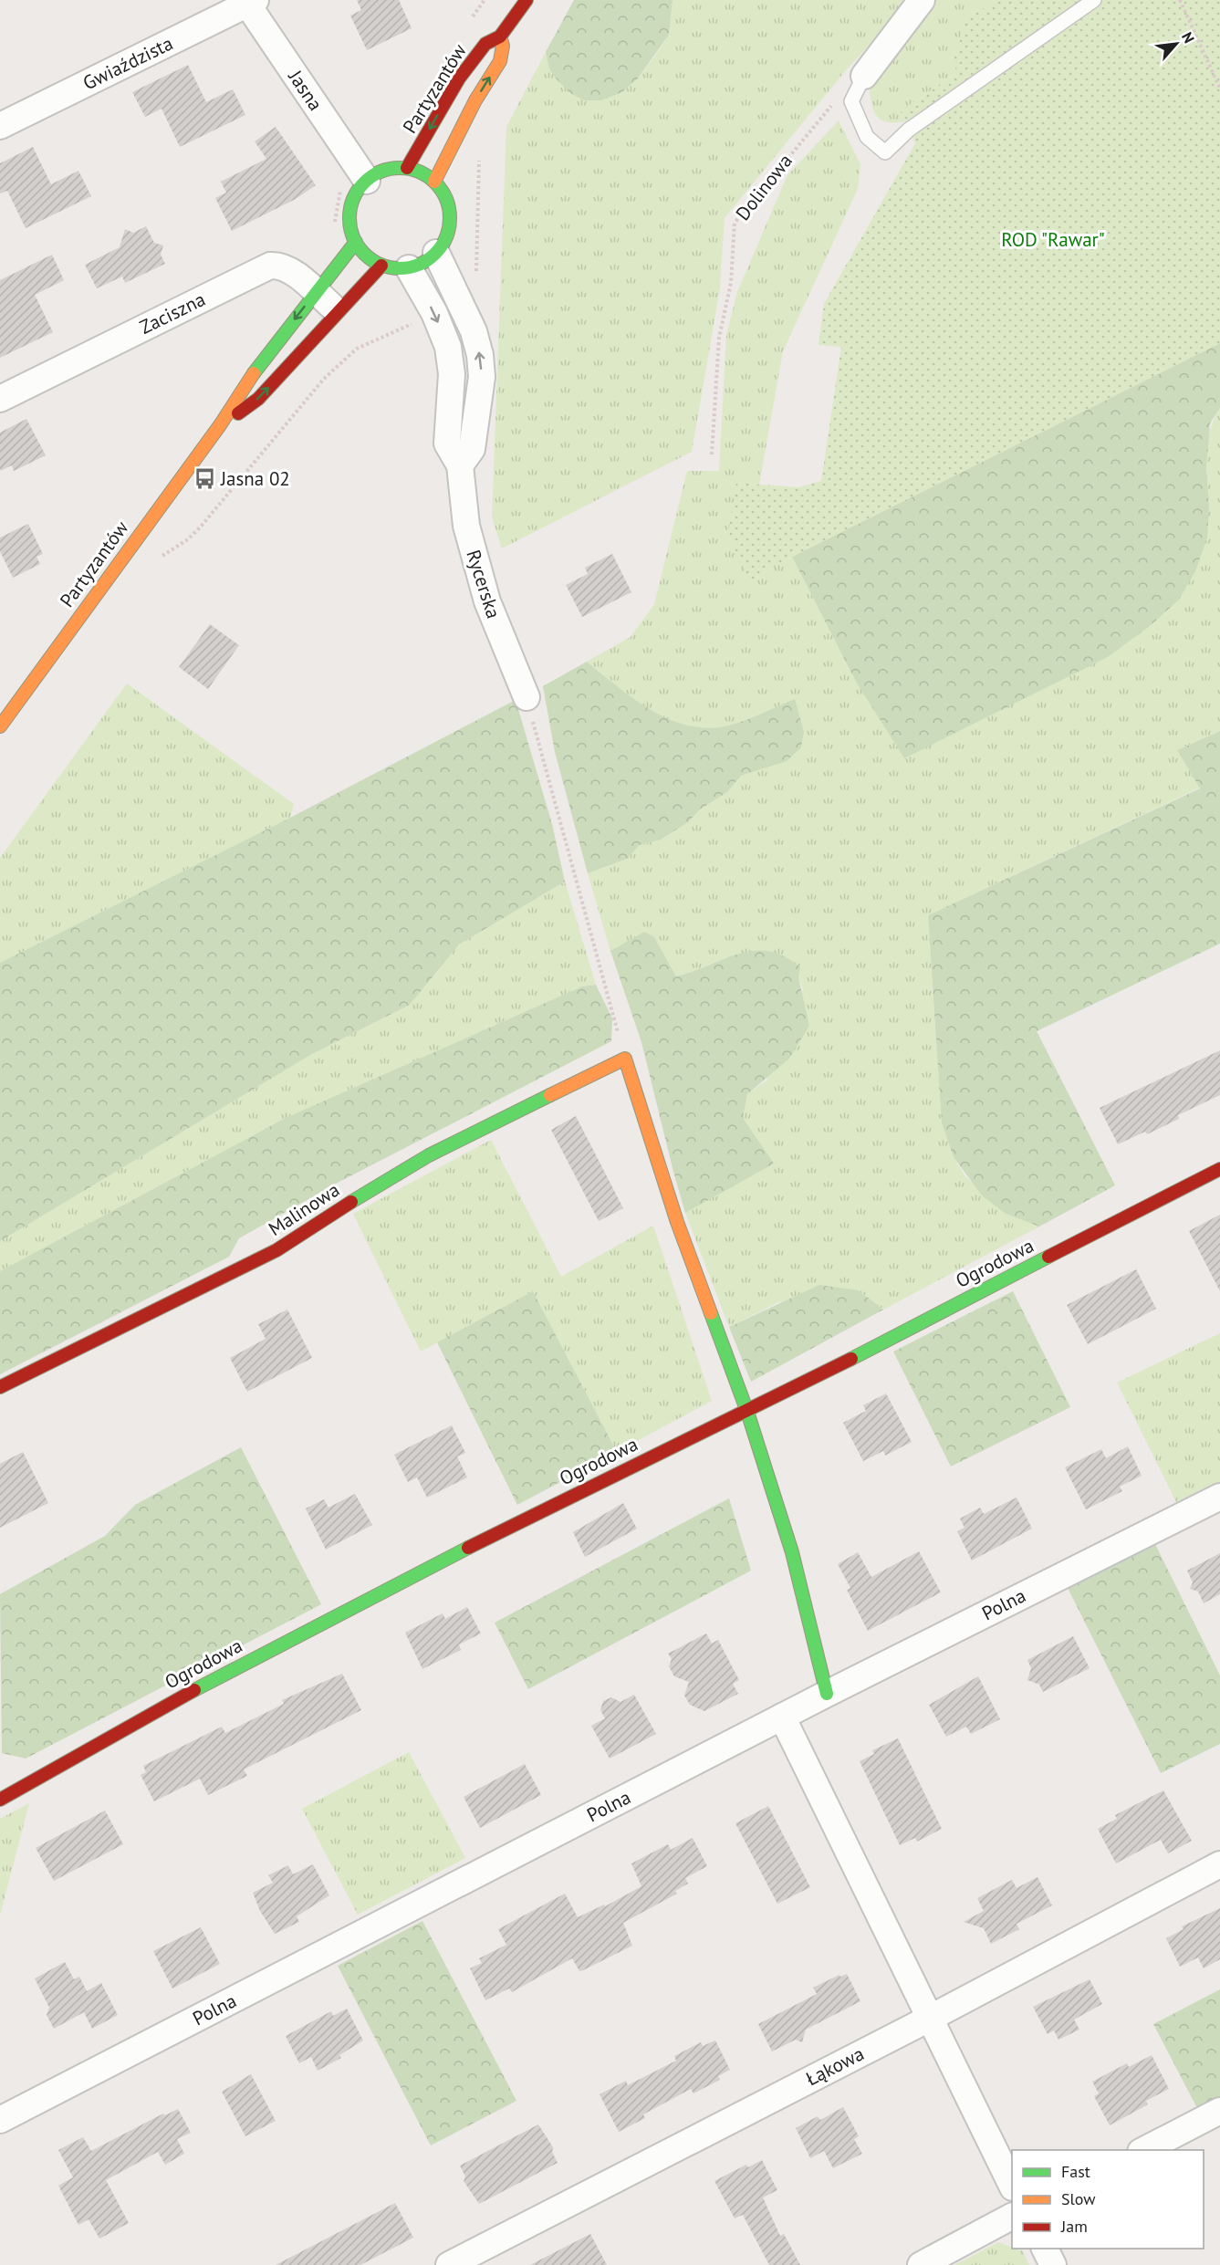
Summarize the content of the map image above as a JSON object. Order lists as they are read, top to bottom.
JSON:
{
  "streets": {
    "street": [
      "Gwiaździsta",
      "Partyzantów",
      "Jasna",
      "Zaciszna",
      "Rycerska",
      "Malinowa",
      "Ogrodowa",
      "Polna",
      "Łąkowa"
    ],
    "path": ["Dolinowa"]
  },
  "crossings": [
    ["Gwiaździsta", "Jasna"],
    ["Partyzantów", "Jasna"],
    ["Partyzantów", "Zaciszna"],
    ["Partyzantów", "Rycerska"],
    ["Jasna", "Rycerska"]
  ],
  "parks": ["ROD \"Rawar\""],
  "places": {
    "bus stop": ["Jasna 02"]
  },
  "legend": ["Fast", "Slow", "Jam"],
  "north": "top right"
}
